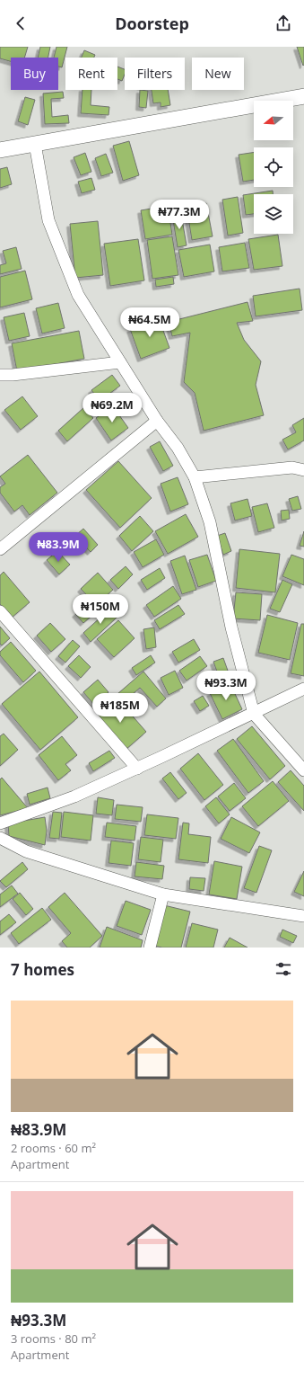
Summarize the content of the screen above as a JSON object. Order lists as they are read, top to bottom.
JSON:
{
  "north": "left",
  "page": {
    "header": "Doorstep",
    "chip": [
      "Buy",
      "Rent",
      "Filters",
      "New"
    ],
    "price": [
      "₦77.3M",
      "₦64.5M",
      "₦69.2M",
      "₦83.9M",
      "₦150M",
      "₦93.3M",
      "₦185M"
    ],
    "heading": "7 homes",
    "list": [
      {
        "name": "₦83.9M",
        "note": "2 rooms · 60 m² · Apartment"
      },
      {
        "name": "₦93.3M",
        "note": "3 rooms · 80 m² · Apartment"
      }
    ]
  }
}
